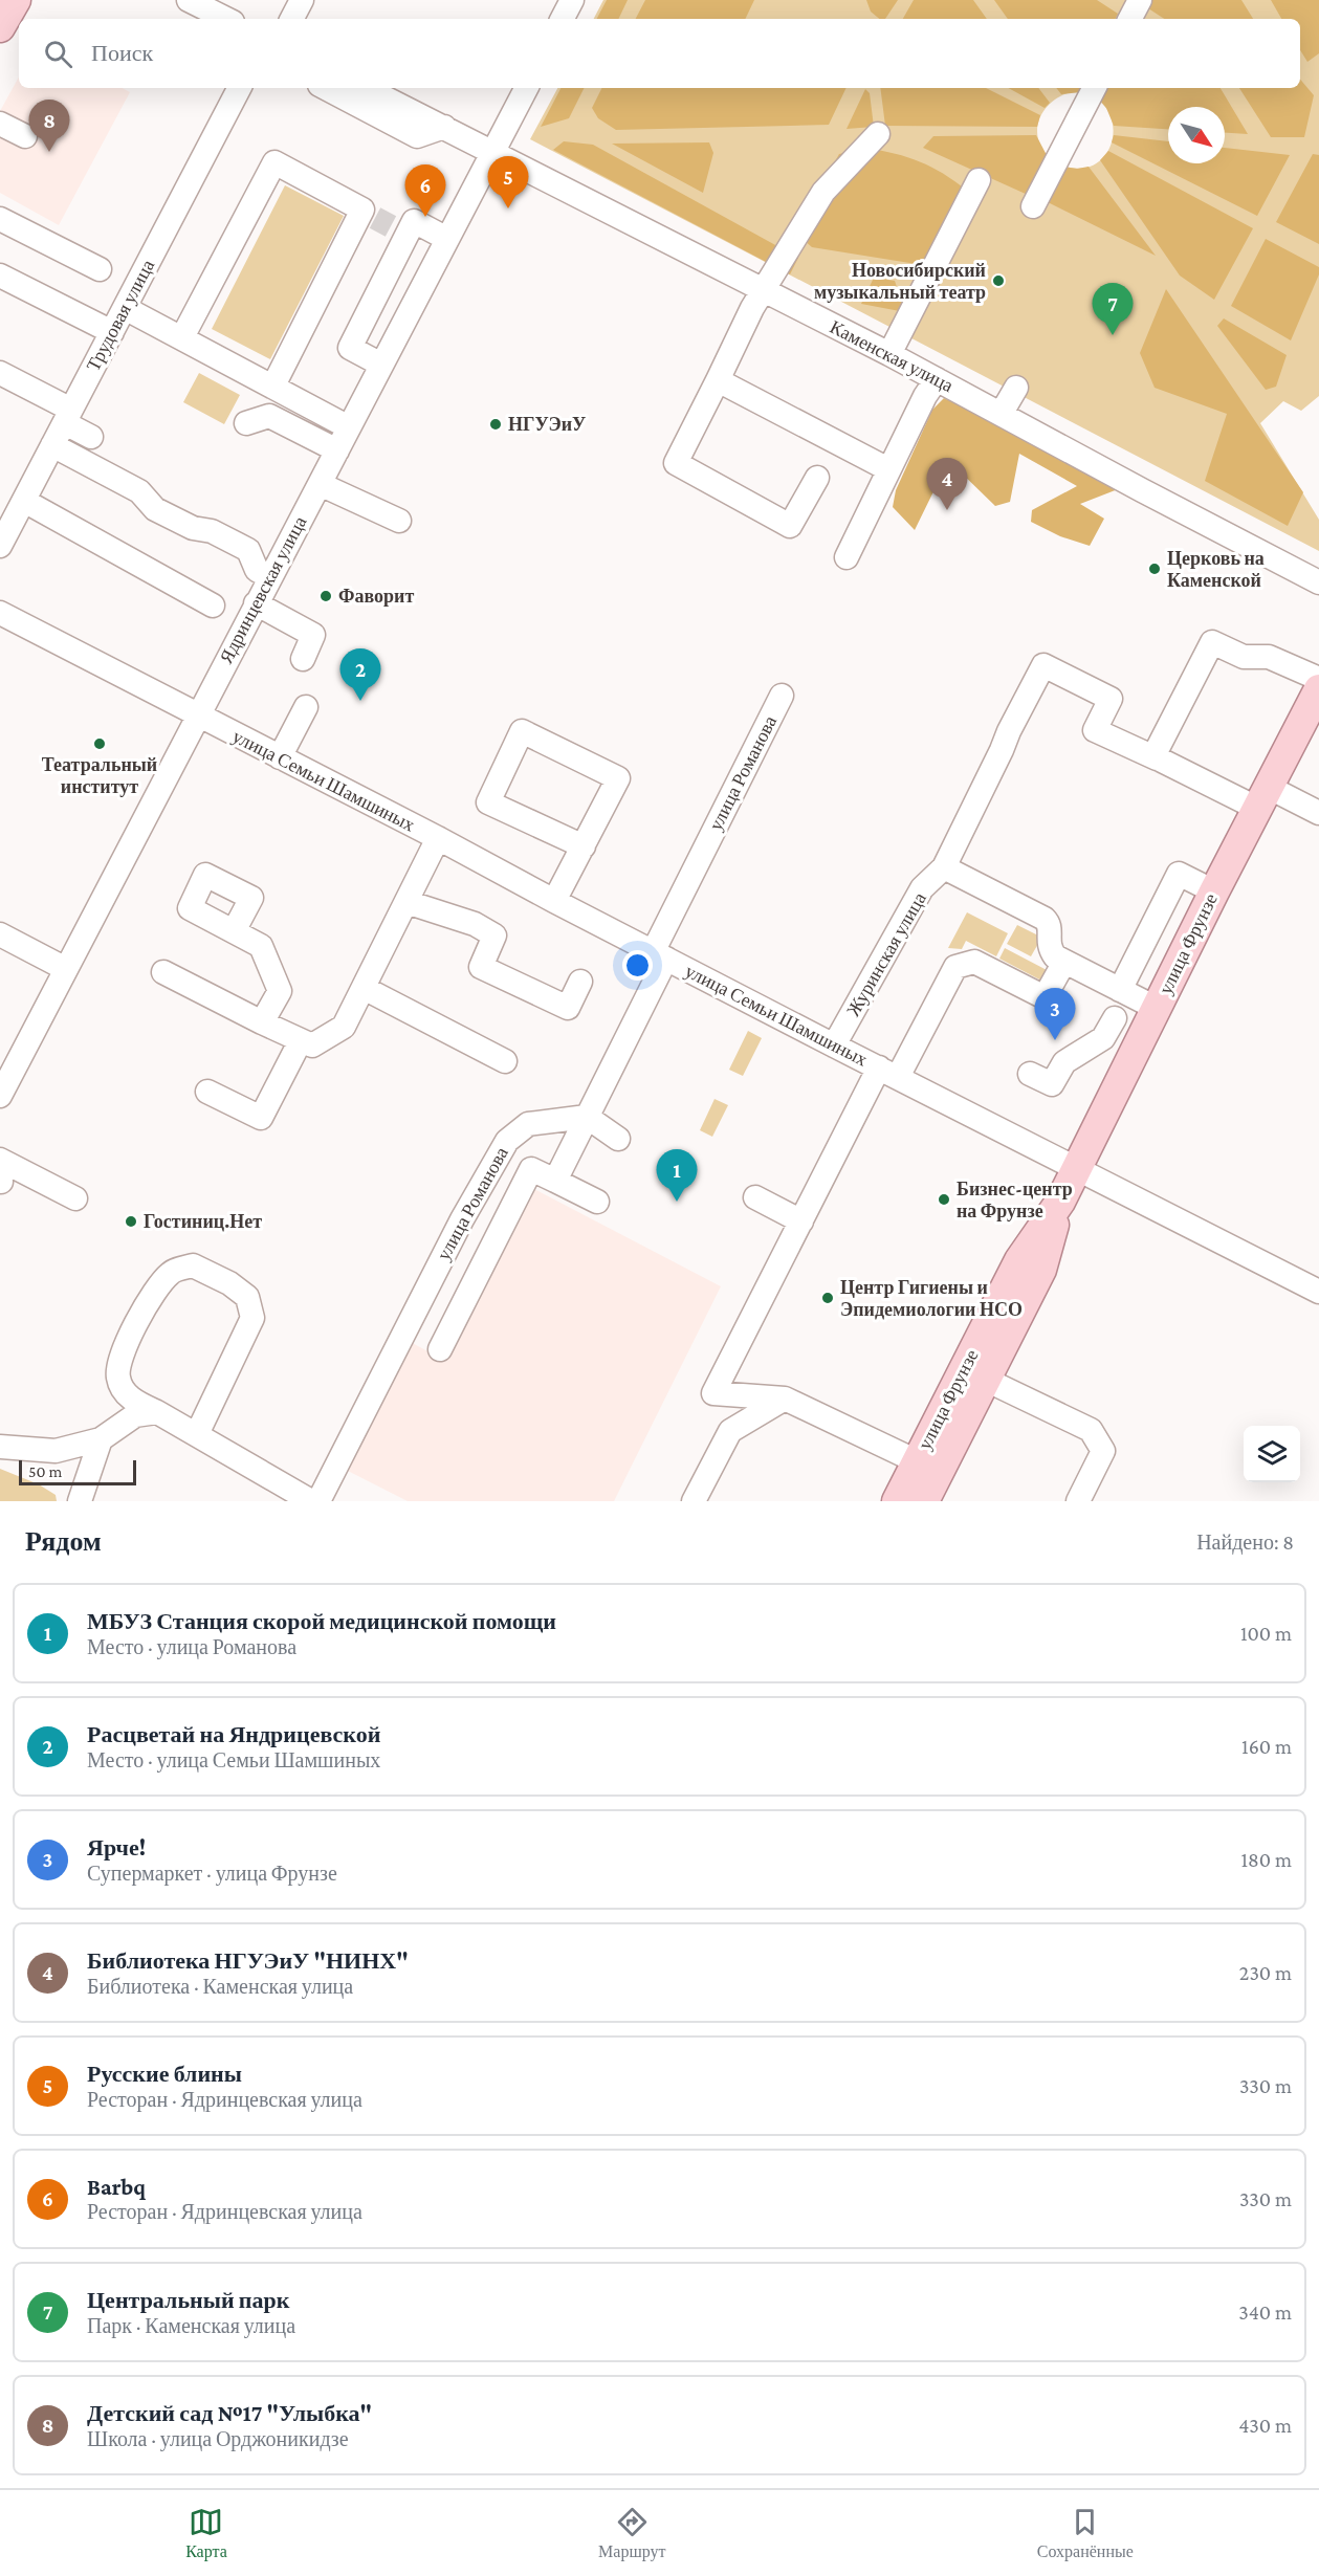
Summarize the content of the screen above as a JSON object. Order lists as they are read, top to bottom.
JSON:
{
  "streets": {
    "main road": ["улица Фрунзе"],
    "street": [
      "Трудовая улица",
      "Каменская улица",
      "Ядринцевская улица",
      "улица Романова",
      "улица Семьи Шамшиных",
      "Журинская улица"
    ]
  },
  "crossings": [
    ["Каменская улица", "Ядринцевская улица"],
    ["Ядринцевская улица", "улица Семьи Шамшиных"],
    ["улица Романова", "улица Семьи Шамшиных"],
    ["улица Семьи Шамшиных", "улица Фрунзе"],
    ["улица Семьи Шамшиных", "Журинская улица"]
  ],
  "places": [
    "Новосибирский музыкальный театр",
    "НГУЭиУ",
    "Церковь на Каменской",
    "Фаворит",
    "Театральный институт",
    "Бизнес-центр на Фрунзе",
    "Гостиниц.Нет",
    "Центр Гигиены и Эпидемиологии НСО"
  ],
  "scale_bar": "50 m",
  "north": "bottom right",
  "page": {
    "search": "Поиск",
    "pins": [
      "8",
      "5",
      "6",
      "7",
      "4",
      "2",
      "3",
      "1"
    ],
    "scale": "50 m",
    "heading": ["Рядом", "Найдено: 8"],
    "list": [
      {
        "mark": "1",
        "name": "МБУЗ Станция скорой медицинской помощи",
        "note": "Место · улица Романова",
        "value": "100 m"
      },
      {
        "mark": "2",
        "name": "Расцветай на Яндрицевской",
        "note": "Место · улица Семьи Шамшиных",
        "value": "160 m"
      },
      {
        "mark": "3",
        "name": "Ярче!",
        "note": "Супермаркет · улица Фрунзе",
        "value": "180 m"
      },
      {
        "mark": "4",
        "name": "Библиотека НГУЭиУ \"НИНХ\"",
        "note": "Библиотека · Каменская улица",
        "value": "230 m"
      },
      {
        "mark": "5",
        "name": "Русские блины",
        "note": "Ресторан · Ядринцевская улица",
        "value": "330 m"
      },
      {
        "mark": "6",
        "name": "Barbq",
        "note": "Ресторан · Ядринцевская улица",
        "value": "330 m"
      },
      {
        "mark": "7",
        "name": "Центральный парк",
        "note": "Парк · Каменская улица",
        "value": "340 m"
      },
      {
        "mark": "8",
        "name": "Детский сад №17 \"Улыбка\"",
        "note": "Школа · улица Орджоникидзе",
        "value": "430 m"
      }
    ],
    "nav": ["Карта", "Маршрут", "Сохранённые"]
  }
}
